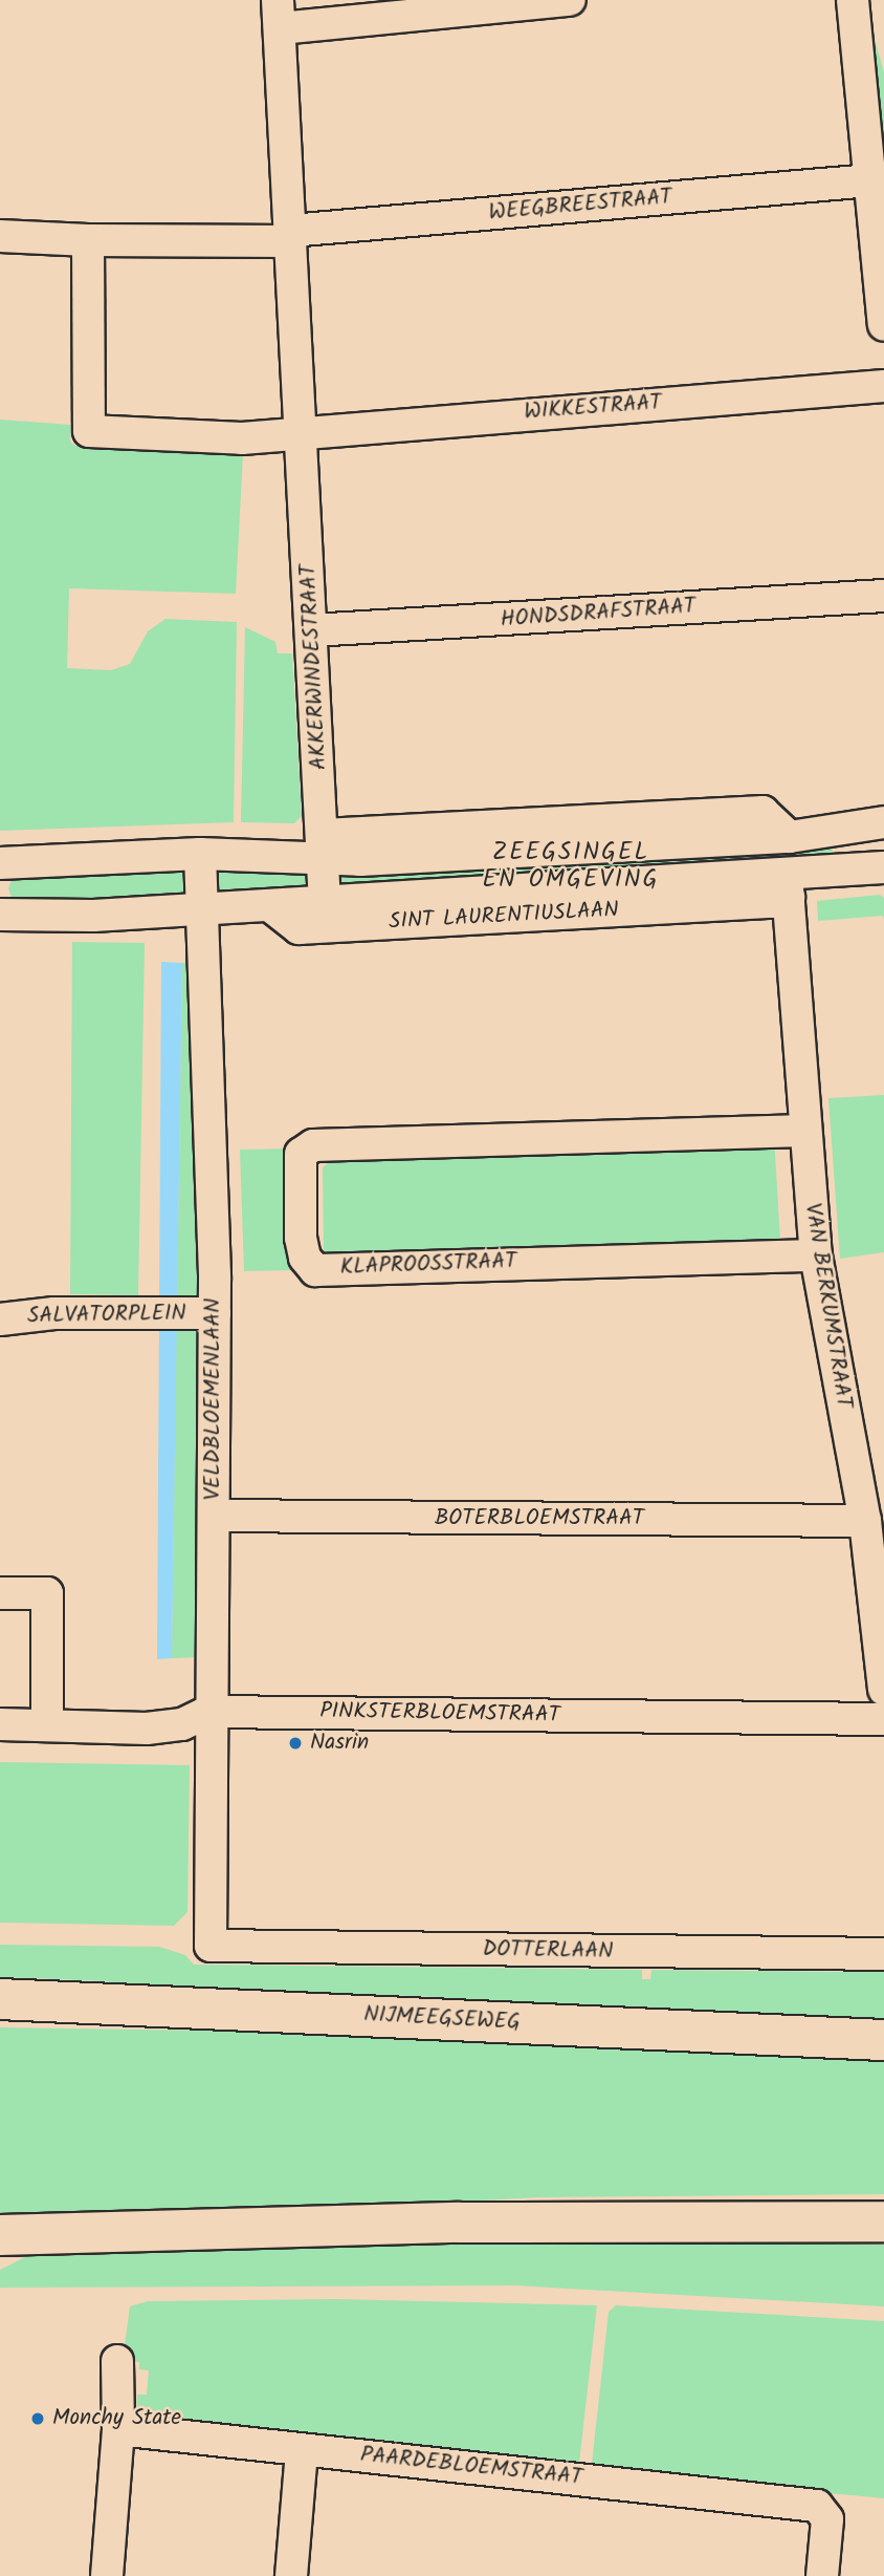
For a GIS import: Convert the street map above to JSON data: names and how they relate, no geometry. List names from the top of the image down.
{
  "streets": {
    "main road": ["NIJMEEGSEWEG"],
    "street": [
      "WEEGBREESTRAAT",
      "WIKKESTRAAT",
      "HONDSDRAFSTRAAT",
      "AKKERWINDESTRAAT",
      "SINT LAURENTIUSLAAN",
      "KLAPROOSSTRAAT",
      "VAN BERKUMSTRAAT",
      "SALVATORPLEIN",
      "VELDBLOEMENLAAN",
      "BOTERBLOEMSTRAAT",
      "PINKSTERBLOEMSTRAAT",
      "DOTTERLAAN",
      "PAARDEBLOEMSTRAAT"
    ]
  },
  "crossings": [
    ["WEEGBREESTRAAT", "AKKERWINDESTRAAT"],
    ["WIKKESTRAAT", "AKKERWINDESTRAAT"],
    ["HONDSDRAFSTRAAT", "AKKERWINDESTRAAT"],
    ["AKKERWINDESTRAAT", "SINT LAURENTIUSLAAN"],
    ["SINT LAURENTIUSLAAN", "VAN BERKUMSTRAAT"],
    ["SINT LAURENTIUSLAAN", "VELDBLOEMENLAAN"],
    ["KLAPROOSSTRAAT", "VAN BERKUMSTRAAT"],
    ["VAN BERKUMSTRAAT", "BOTERBLOEMSTRAAT"],
    ["SALVATORPLEIN", "VELDBLOEMENLAAN"],
    ["VELDBLOEMENLAAN", "BOTERBLOEMSTRAAT"],
    ["VELDBLOEMENLAAN", "PINKSTERBLOEMSTRAAT"],
    ["VELDBLOEMENLAAN", "DOTTERLAAN"]
  ],
  "districts": ["ZEEGSINGEL EN OMGEVING"],
  "places": ["Nasrin", "Monchy State"]
}
